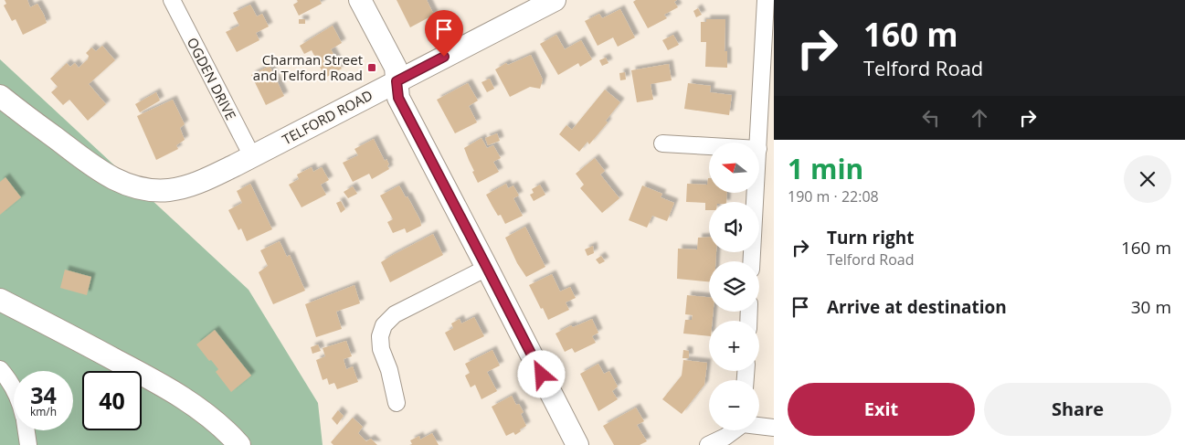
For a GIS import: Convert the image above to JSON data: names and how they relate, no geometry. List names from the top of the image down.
{
  "streets": {
    "street": ["OGDEN DRIVE", "TELFORD ROAD"]
  },
  "crossings": [
    ["OGDEN DRIVE", "TELFORD ROAD"]
  ],
  "places": {
    "transit": ["Charman Street and Telford Road"]
  },
  "north": "left",
  "page": {
    "turn": ["160 m", "Telford Road"],
    "heading": ["1 min", "190 m · 22:08"],
    "map_buttons": ["+", "−"],
    "list": [
      {
        "name": "Turn right",
        "note": "Telford Road",
        "value": "160 m"
      },
      {
        "name": "Arrive at destination",
        "value": "30 m"
      }
    ],
    "speed": "34 km/h",
    "limit": "40",
    "buttons": ["Exit", "Share"]
  }
}
